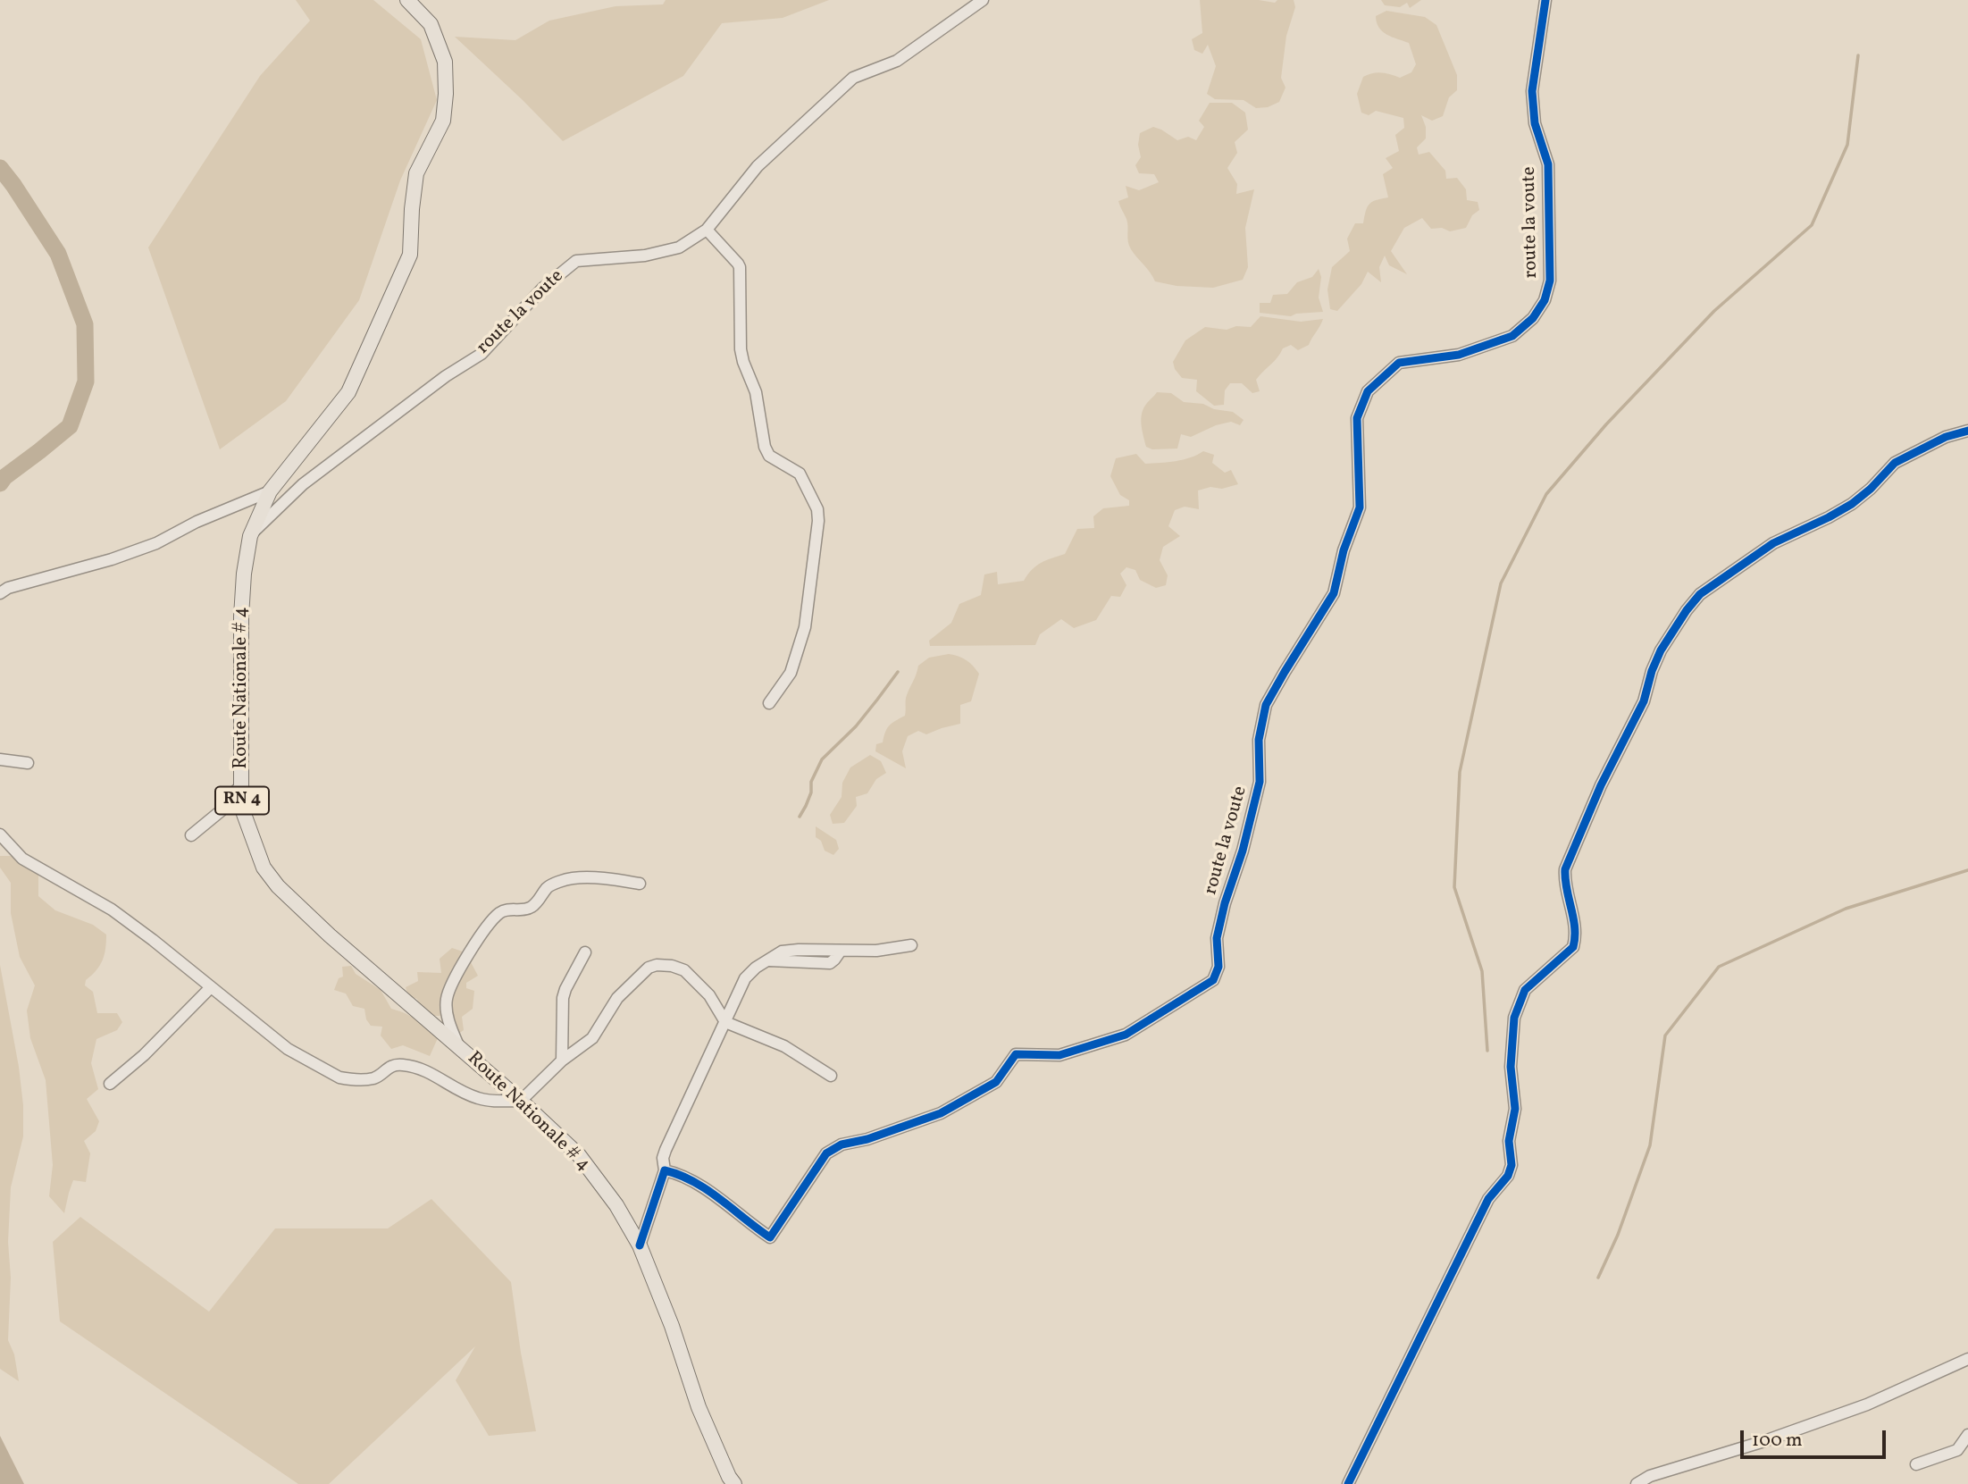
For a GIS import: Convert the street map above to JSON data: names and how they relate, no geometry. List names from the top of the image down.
{
  "streets": {
    "main road": ["Route Nationale # 4", "RN 4"],
    "street": ["route la voute"]
  },
  "crossings": [
    ["route la voute", "Route Nationale # 4"]
  ],
  "scale_bar": "100 m"
}
